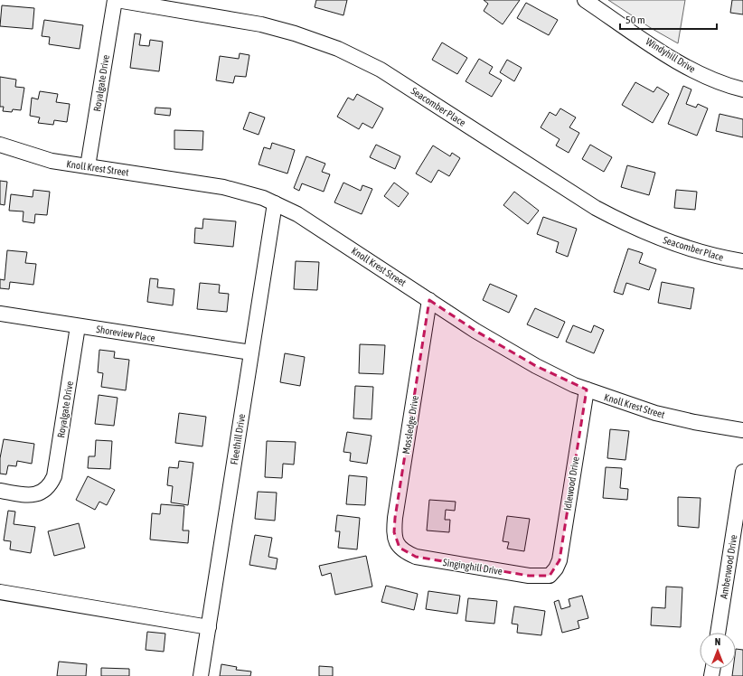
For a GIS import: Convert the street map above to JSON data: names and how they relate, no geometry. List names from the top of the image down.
{
  "streets": {
    "street": [
      "Windyhill Drive",
      "Royalgate Drive",
      "Seacomber Place",
      "Knoll Krest Street",
      "Shoreview Place",
      "Mossledge Drive",
      "Fleethill Drive",
      "Idlewood Drive",
      "Singinghill Drive",
      "Amberwood Drive"
    ]
  },
  "crossings": [
    ["Royalgate Drive", "Seacomber Place"],
    ["Royalgate Drive", "Knoll Krest Street"],
    ["Royalgate Drive", "Shoreview Place"],
    ["Knoll Krest Street", "Mossledge Drive"],
    ["Knoll Krest Street", "Fleethill Drive"],
    ["Knoll Krest Street", "Idlewood Drive"],
    ["Shoreview Place", "Fleethill Drive"],
    ["Mossledge Drive", "Singinghill Drive"],
    ["Idlewood Drive", "Singinghill Drive"]
  ],
  "scale_bar": "50 m",
  "north": "top"
}
